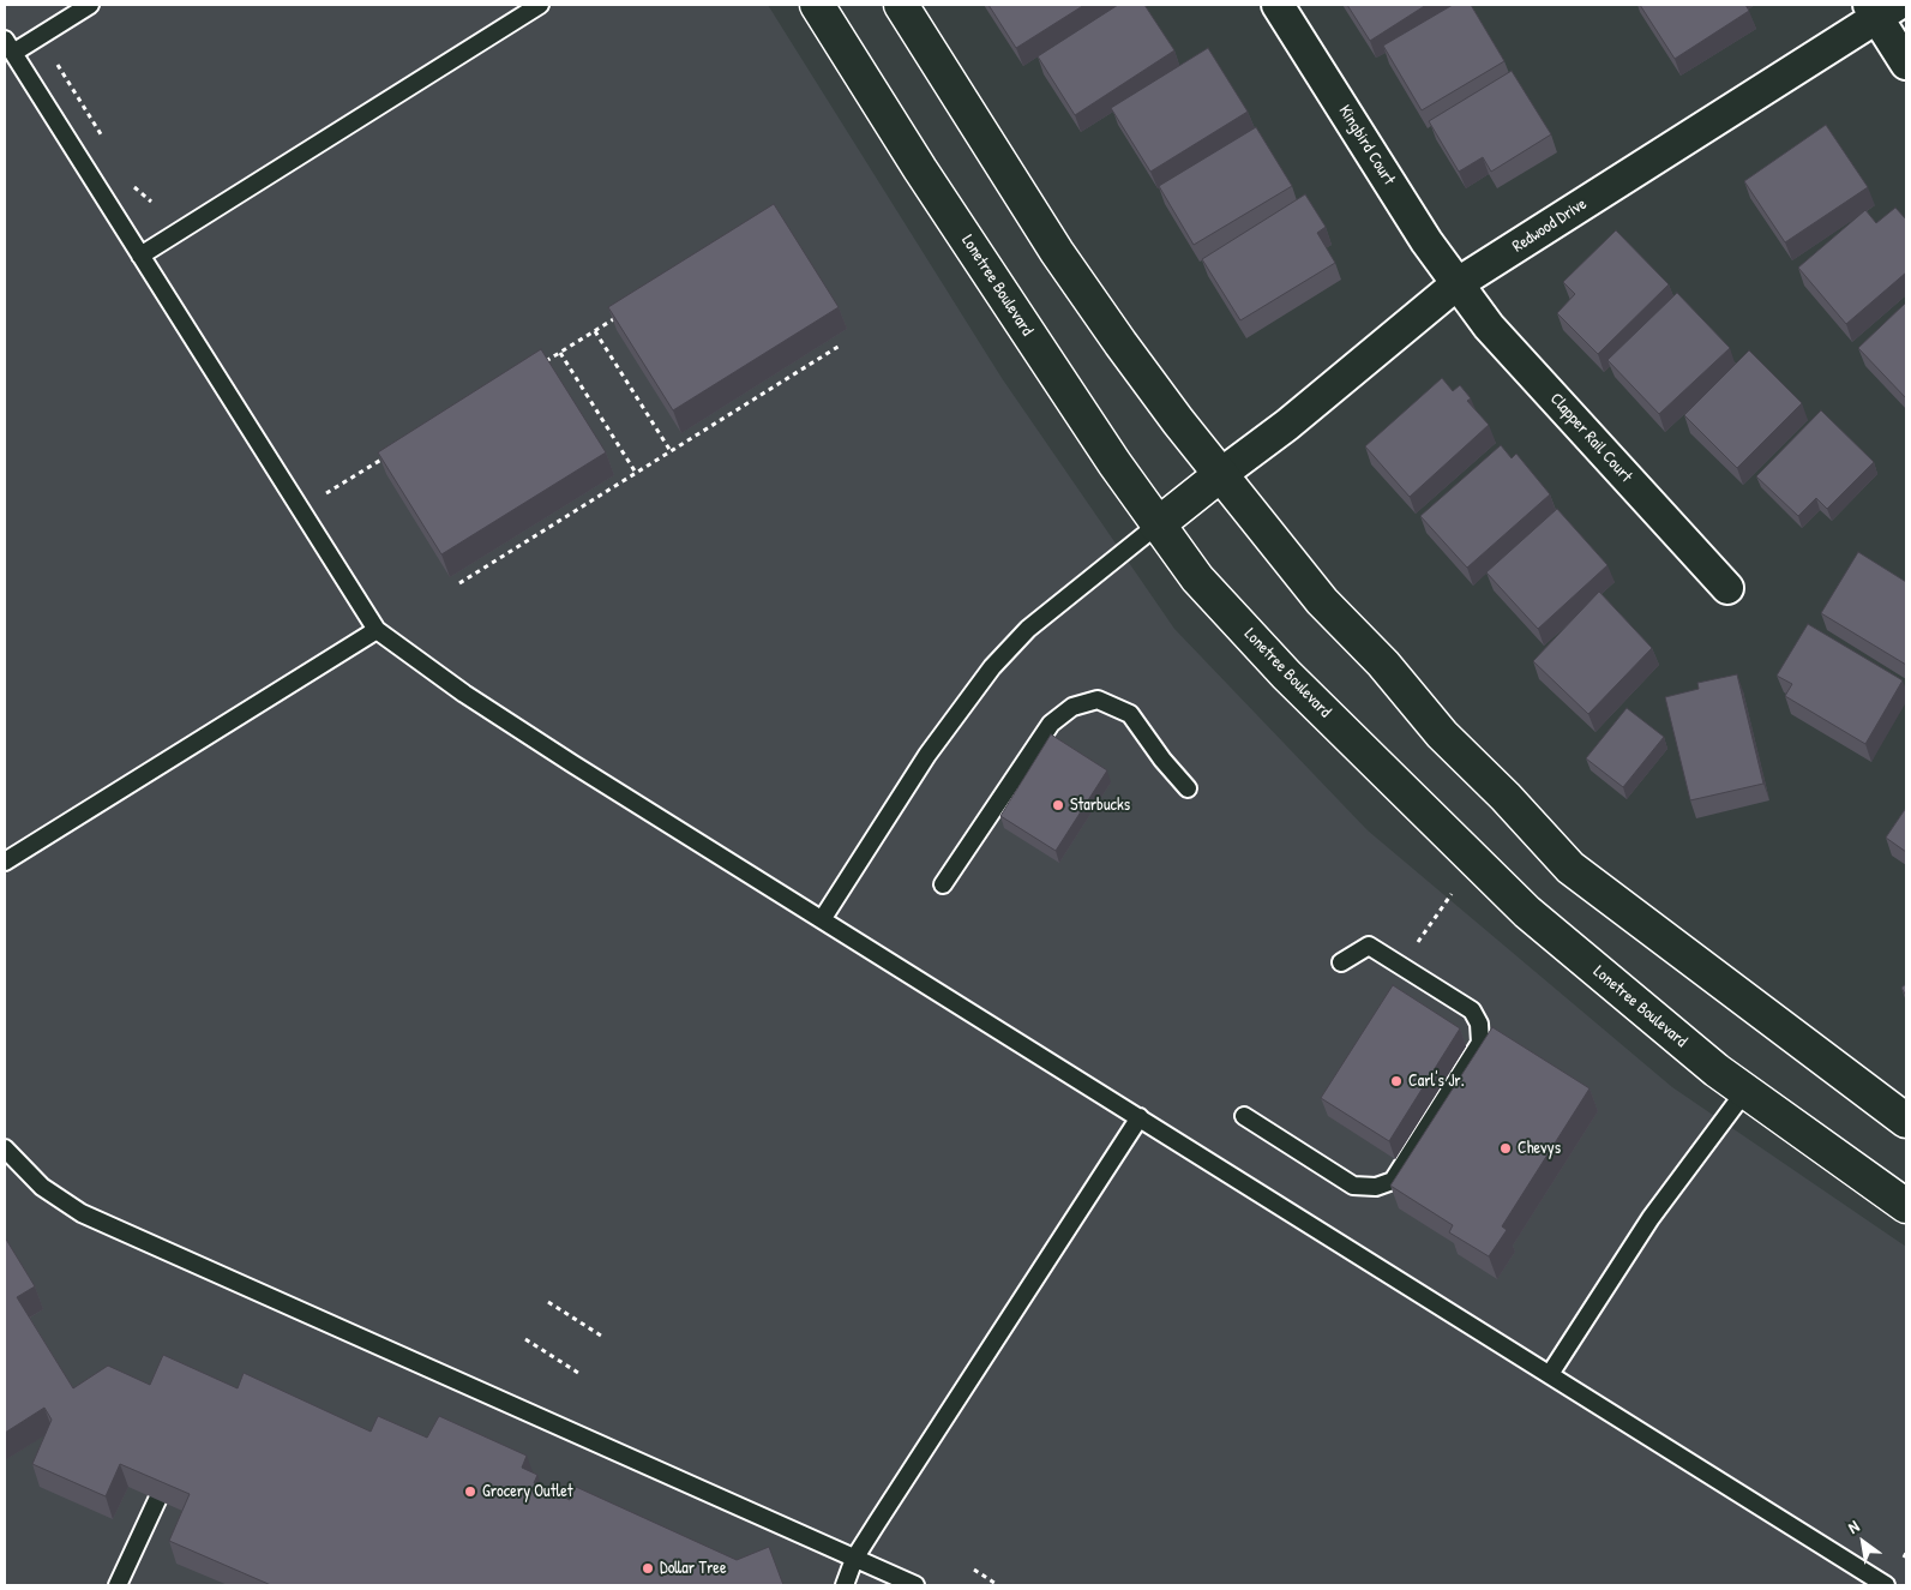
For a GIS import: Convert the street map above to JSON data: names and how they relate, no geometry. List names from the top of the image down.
{
  "streets": {
    "main road": ["Lonetree Boulevard"],
    "street": ["Kingbird Court", "Redwood Drive", "Clapper Rail Court"]
  },
  "crossings": [
    ["Kingbird Court", "Redwood Drive"],
    ["Kingbird Court", "Clapper Rail Court"],
    ["Redwood Drive", "Clapper Rail Court"]
  ],
  "places": [
    "Starbucks",
    "Carl's Jr.",
    "Chevys",
    "Grocery Outlet",
    "Dollar Tree"
  ],
  "north": "top left"
}
